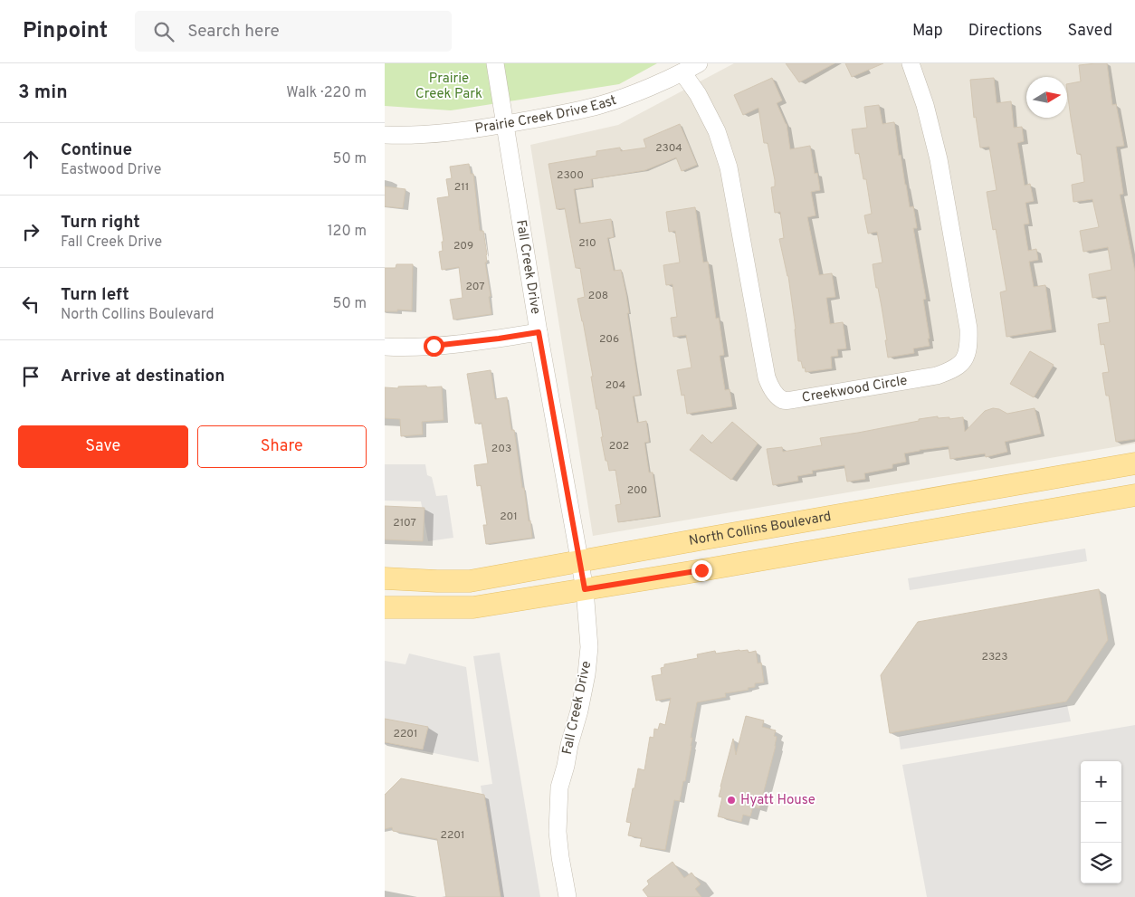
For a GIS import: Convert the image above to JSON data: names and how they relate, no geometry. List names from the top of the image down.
{
  "streets": {
    "main road": ["North Collins Boulevard"],
    "street": ["Prairie Creek Drive East", "Fall Creek Drive", "Creekwood Circle"]
  },
  "crossings": [
    ["Prairie Creek Drive East", "Fall Creek Drive"],
    ["Prairie Creek Drive East", "Creekwood Circle"],
    ["Fall Creek Drive", "North Collins Boulevard"]
  ],
  "parks": ["Prairie Creek Park"],
  "places": ["Hyatt House"],
  "house_numbers": [
    "2304",
    "2300",
    "211",
    "210",
    "209",
    "207",
    "208",
    "206",
    "204",
    "202",
    "203",
    "200",
    "201",
    "2107",
    "2323",
    "2201",
    "2201"
  ],
  "north": "right",
  "page": {
    "header": "Pinpoint",
    "search": "Search here",
    "nav": ["Map", "Directions", "Saved"],
    "heading": ["3 min", "Walk · 220 m"],
    "list": [
      ["Continue", "Eastwood Drive", "50 m"],
      ["Turn right", "Fall Creek Drive", "120 m"],
      ["Turn left", "North Collins Boulevard", "50 m"],
      "Arrive at destination"
    ],
    "buttons": ["Save", "Share"],
    "map_buttons": ["+", "−"]
  }
}
